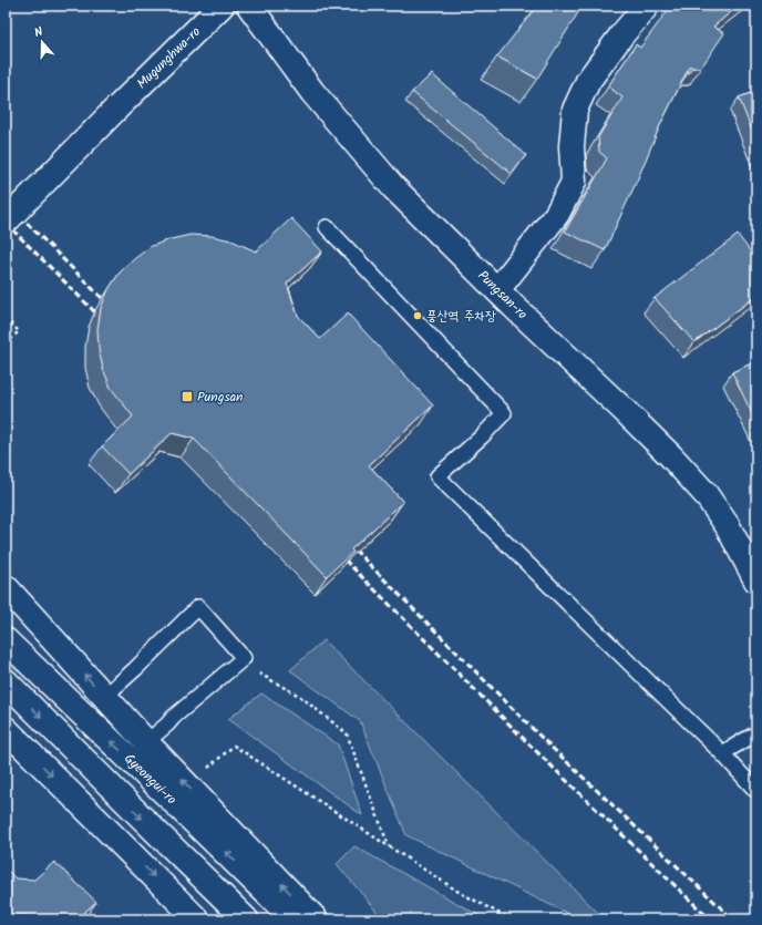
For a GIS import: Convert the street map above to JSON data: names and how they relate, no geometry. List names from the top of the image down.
{
  "streets": {
    "main road": ["Mugunghwa-ro", "Pungsan-ro", "Gyeongui-ro"]
  },
  "places": {
    "other": ["풍산역 주차장"],
    "transit": ["Pungsan"]
  },
  "north": "top"
}
